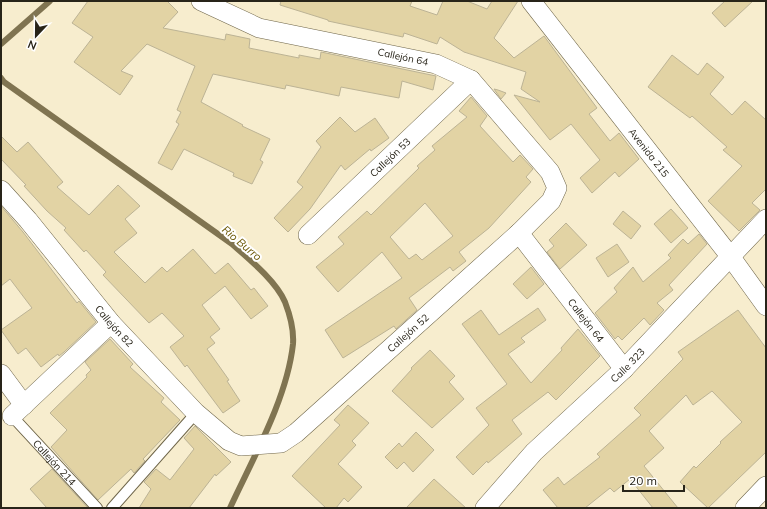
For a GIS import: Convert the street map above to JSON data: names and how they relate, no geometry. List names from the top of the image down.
{
  "streets": {
    "street": [
      "Callejón 64",
      "Avenida 215",
      "Callejón 53",
      "Callejón 82",
      "Callejón 52",
      "Calle 323",
      "Callejón 214"
    ]
  },
  "crossings": [
    ["Callejón 64", "Callejón 53"],
    ["Callejón 64", "Callejón 52"],
    ["Callejón 64", "Calle 323"],
    ["Avenida 215", "Calle 323"],
    ["Callejón 82", "Callejón 52"]
  ],
  "water": ["Rio Burro"],
  "scale_bar": "20 m",
  "north": "bottom"
}
